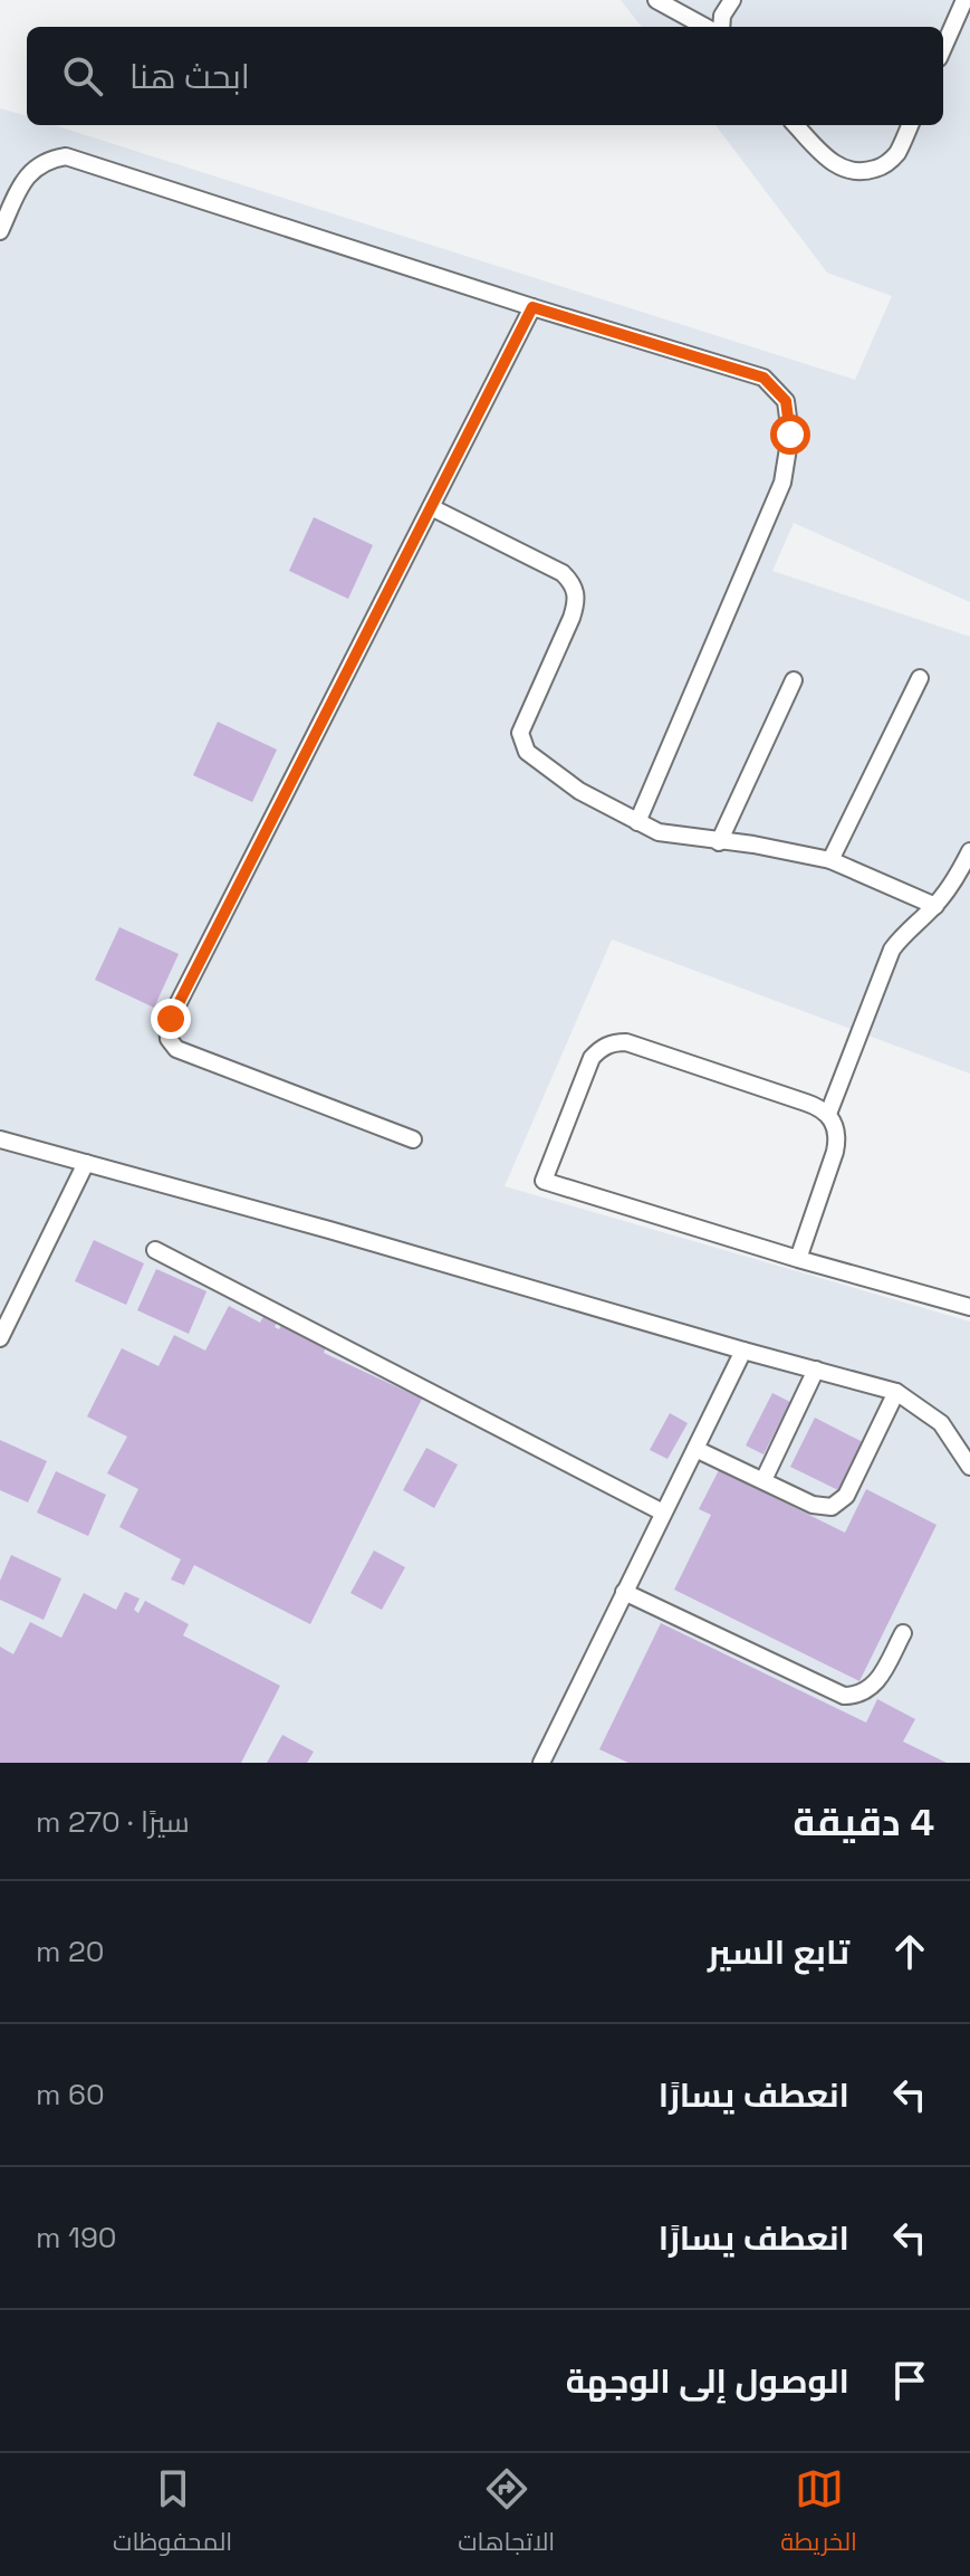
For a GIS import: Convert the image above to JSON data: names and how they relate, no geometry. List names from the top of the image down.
{
  "page": {
    "search": "ابحث هنا",
    "heading": ["4 دقيقة", "سيرًا · 270 m"],
    "list": [
      ["تابع السير", "20 m"],
      ["انعطف يسارًا", "60 m"],
      ["انعطف يسارًا", "190 m"],
      "الوصول إلى الوجهة"
    ],
    "nav": ["الخريطة", "الاتجاهات", "المحفوظات"]
  }
}
